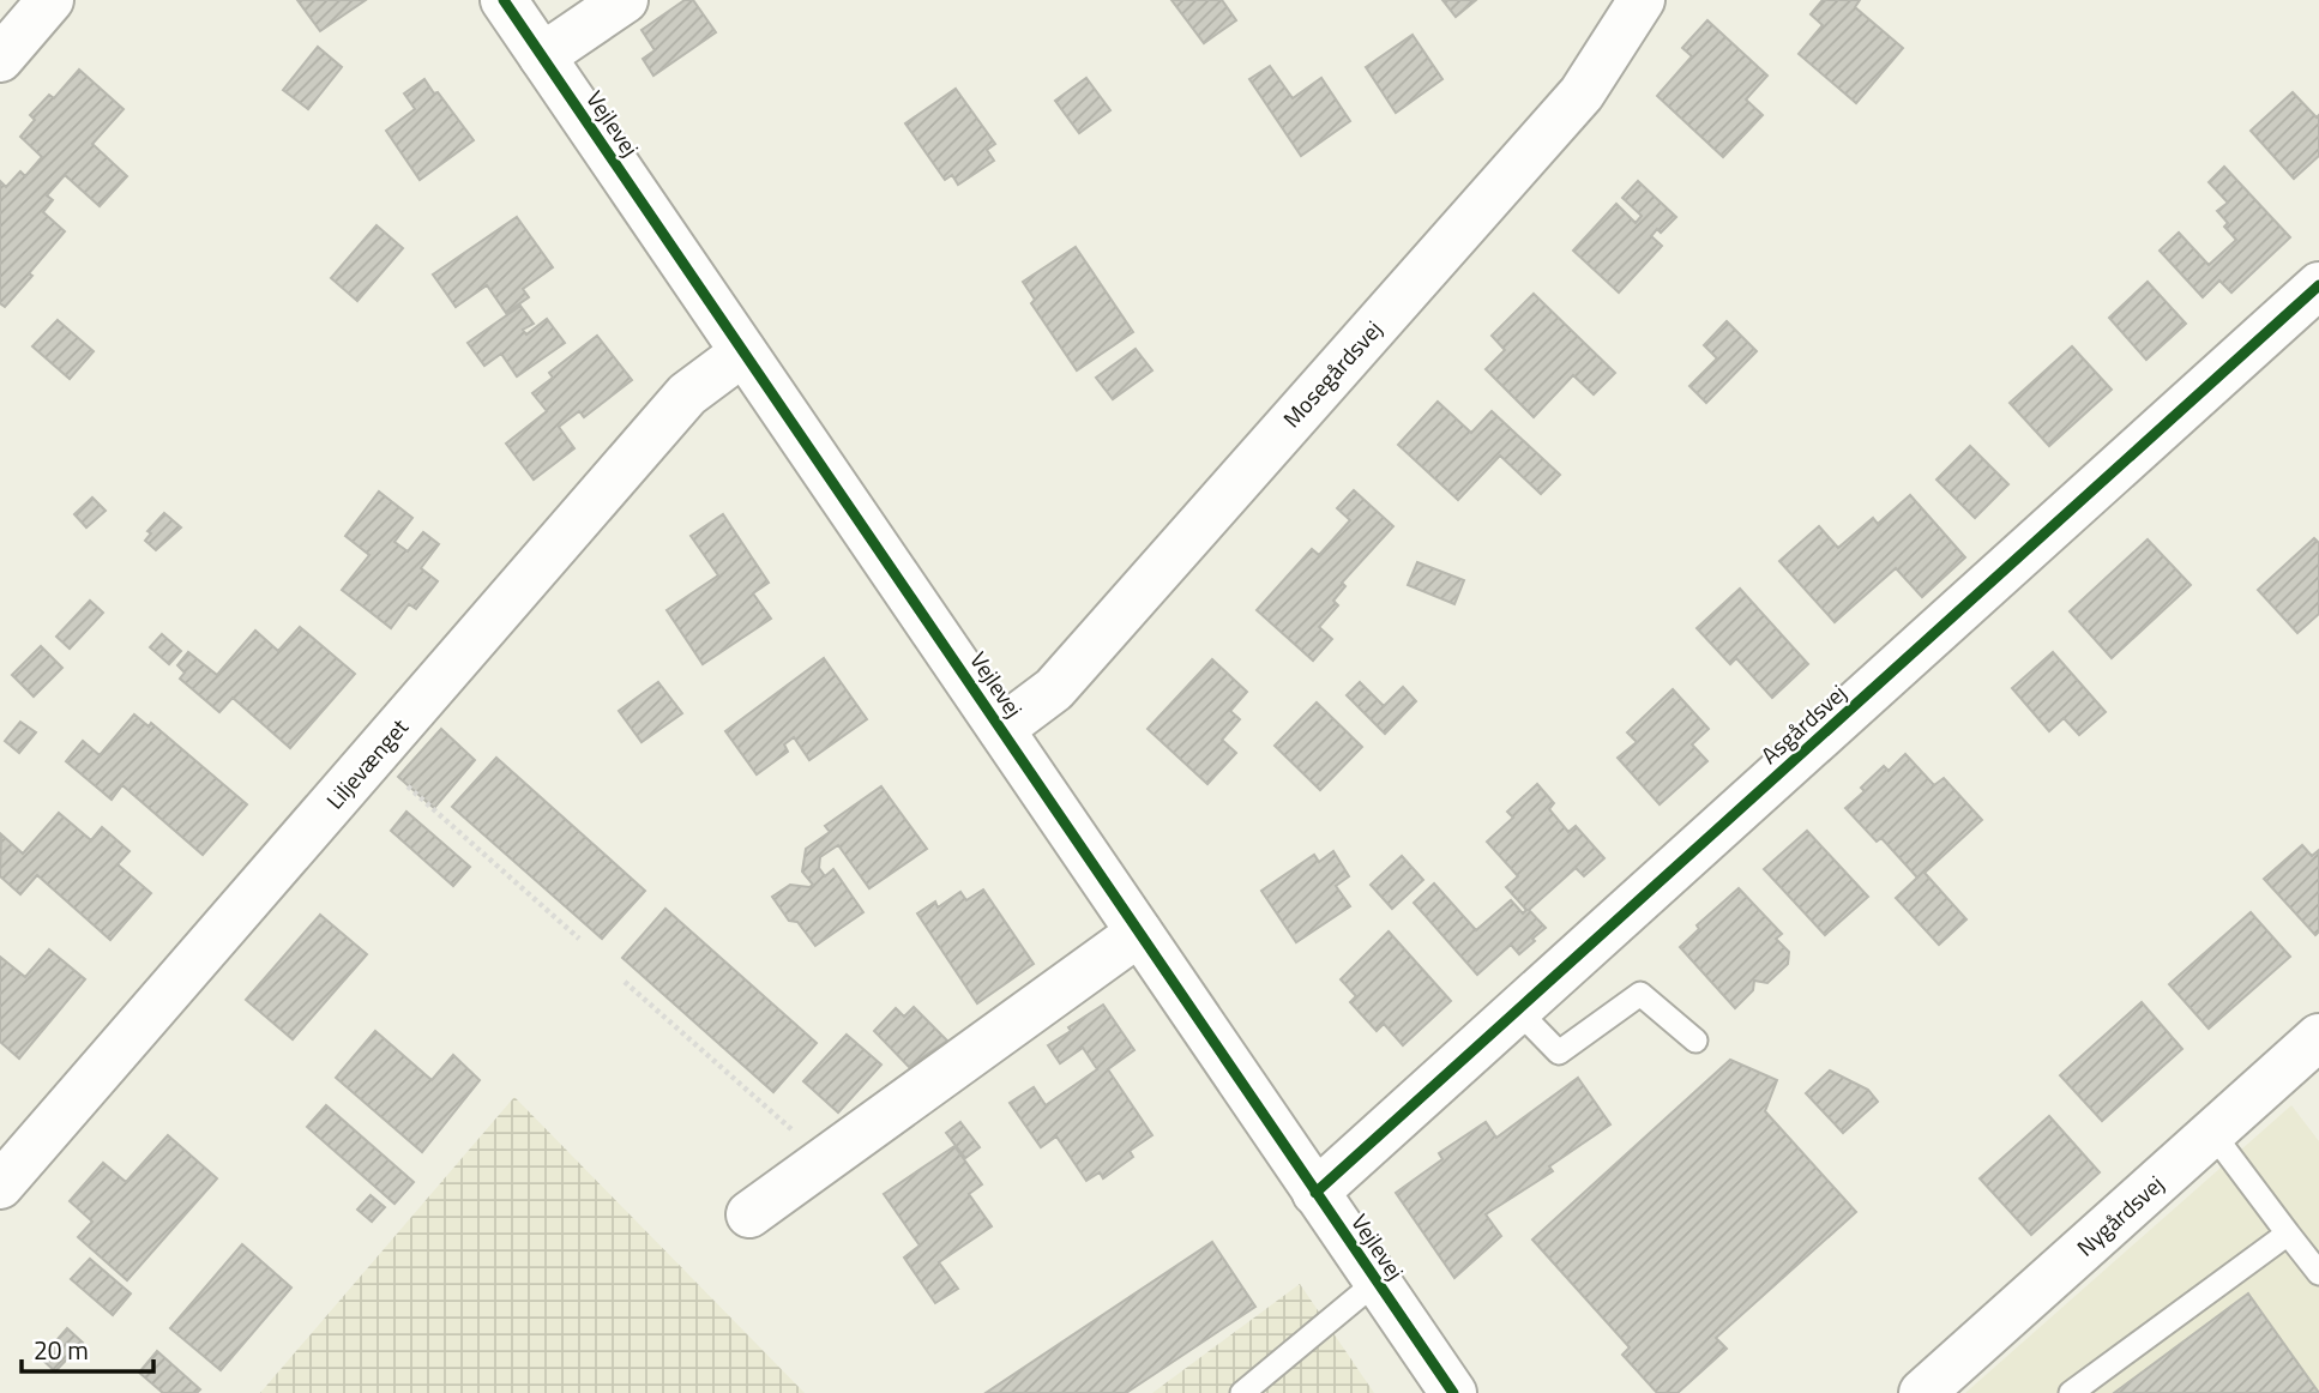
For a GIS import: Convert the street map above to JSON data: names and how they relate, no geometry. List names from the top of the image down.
{
  "streets": {
    "street": [
      "Vejlevej",
      "Mosegårdsvej",
      "Asgårdsvej",
      "Liljevænget",
      "Nygårdsvej"
    ]
  },
  "crossings": [
    ["Vejlevej", "Mosegårdsvej"],
    ["Vejlevej", "Asgårdsvej"],
    ["Vejlevej", "Liljevænget"]
  ],
  "scale_bar": "20 m"
}
